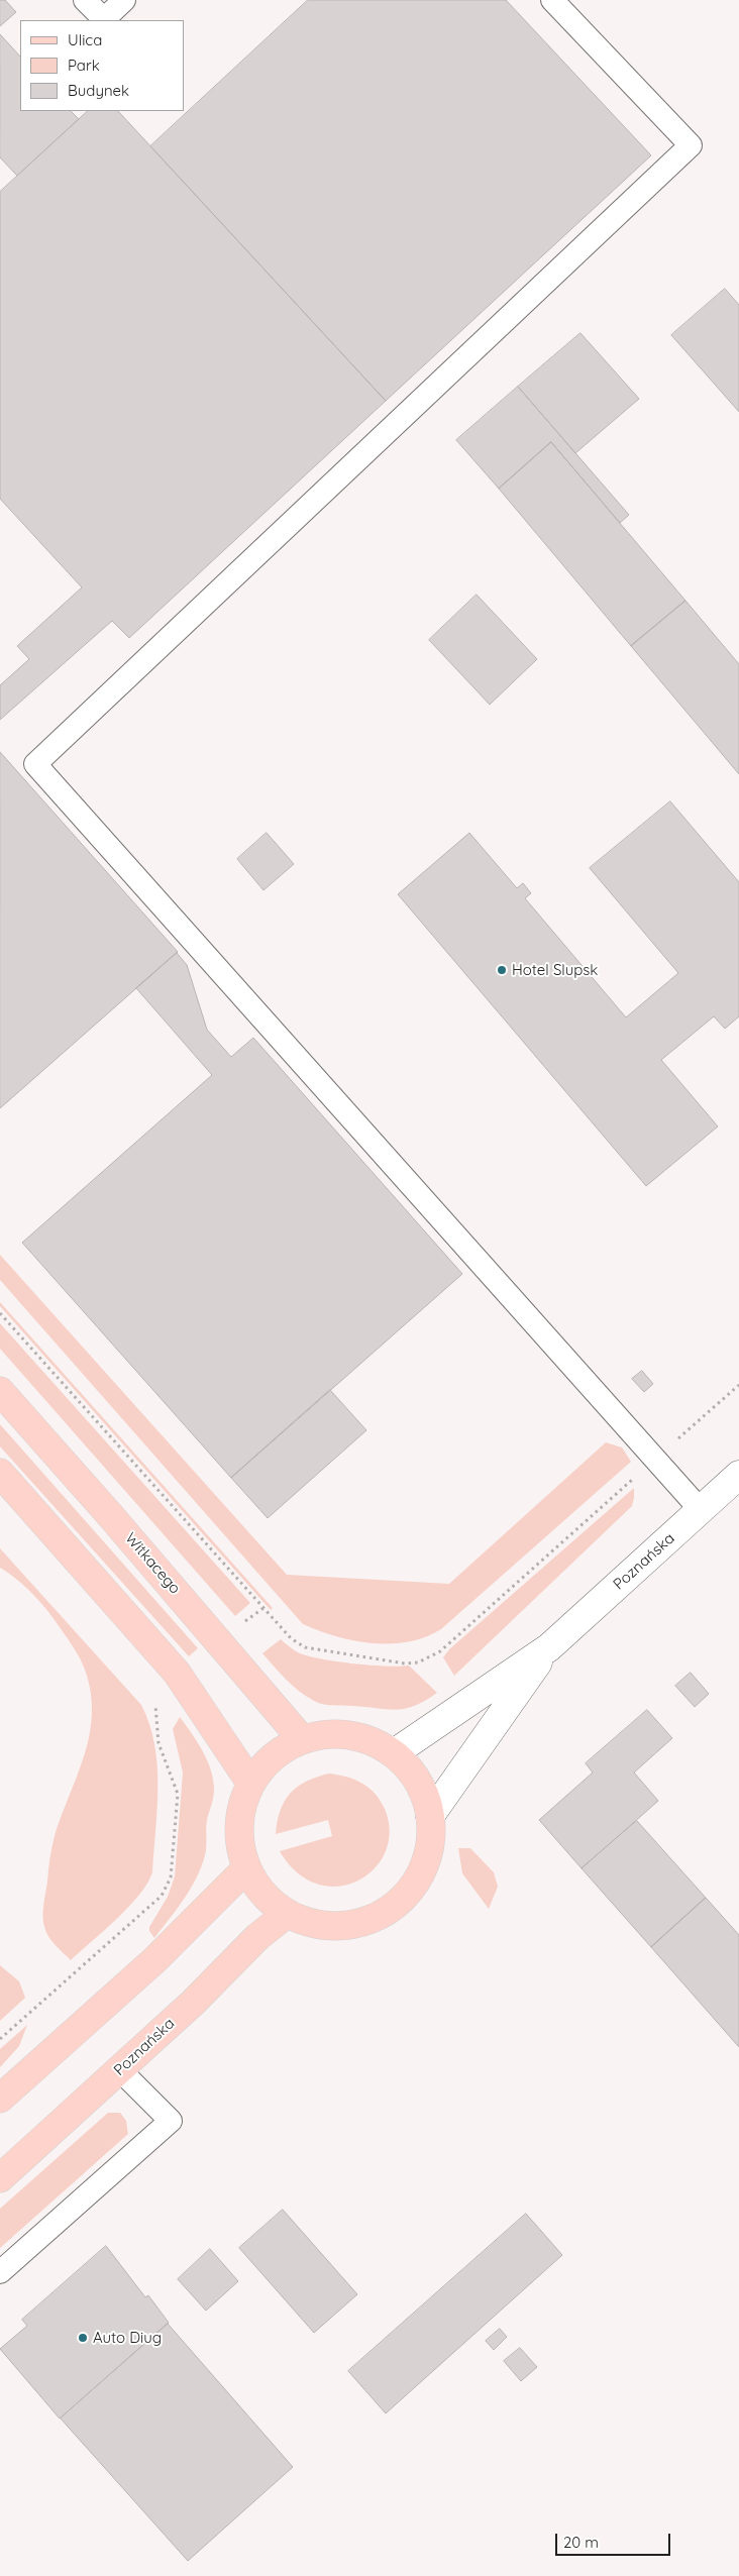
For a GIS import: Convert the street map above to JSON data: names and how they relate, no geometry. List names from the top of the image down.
{
  "streets": {
    "main road": ["Poznańska", "Witkacego"]
  },
  "places": ["Hotel Slupsk", "Auto Diug"],
  "legend": ["Ulica", "Park", "Budynek"],
  "scale_bar": "20 m"
}
